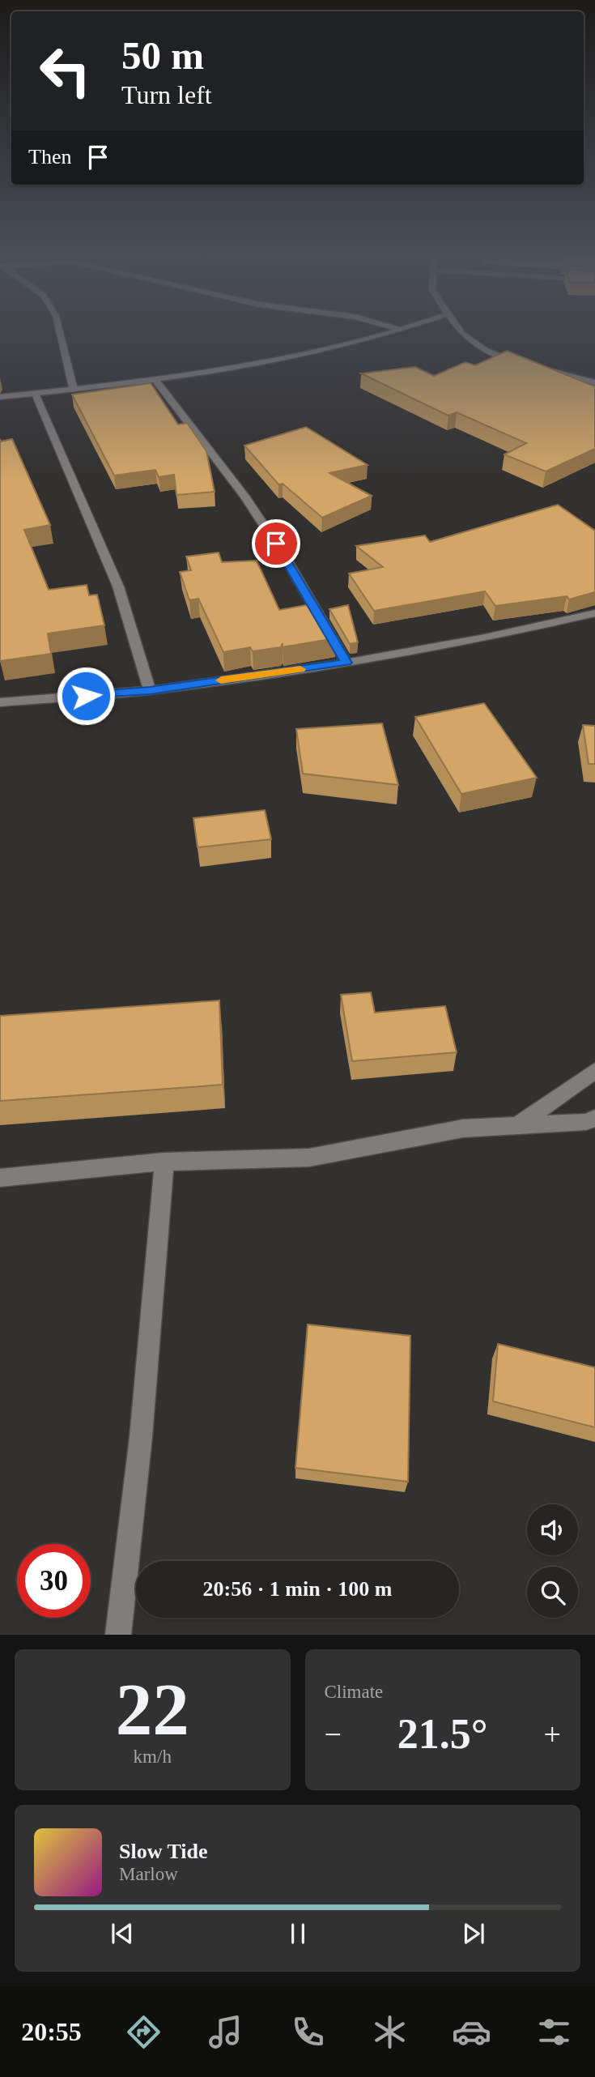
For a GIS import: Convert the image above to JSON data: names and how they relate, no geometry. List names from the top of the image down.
{
  "page": {
    "turn": ["50 m", "Turn left"],
    "then": "Then",
    "limit": "30",
    "trip": "20:56 · 1 min · 100 m",
    "tile": [
      ["22", "km/h"],
      "Climate"
    ],
    "heat": ["−", "21.5°", "+"],
    "song": ["Slow Tide", "Marlow"],
    "tabs": "20:55"
  }
}
